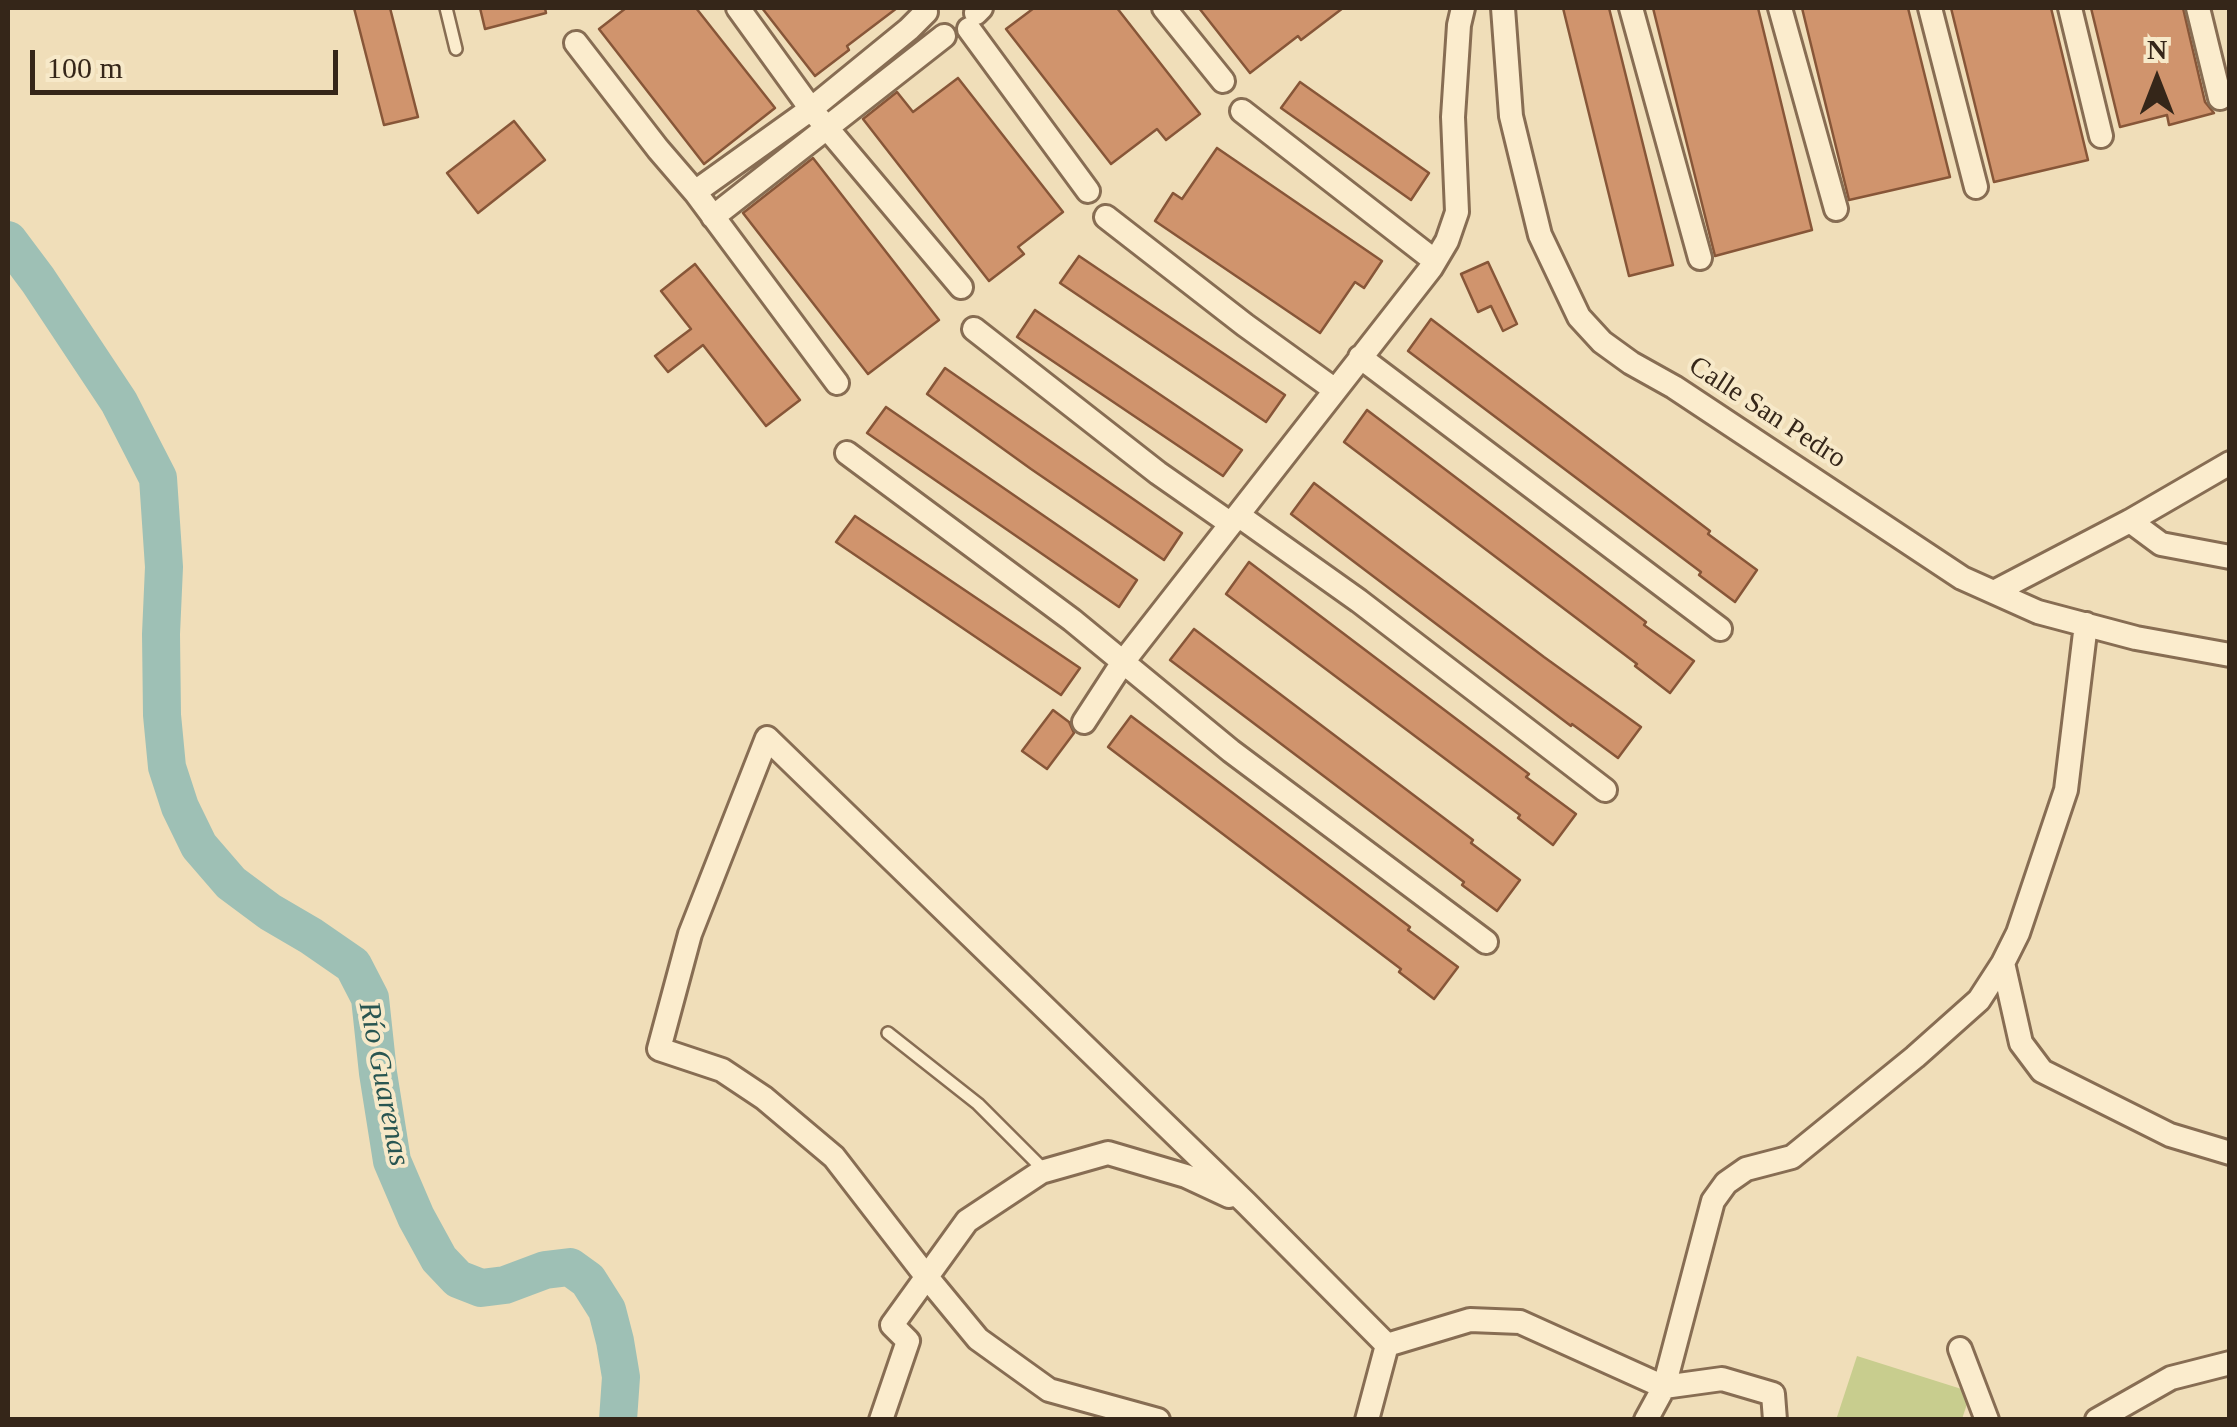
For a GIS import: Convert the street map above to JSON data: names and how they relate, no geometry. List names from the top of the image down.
{
  "streets": {
    "street": ["Calle San Pedro"]
  },
  "water": ["Río Guarenas"],
  "scale_bar": "100 m",
  "north": "top"
}
